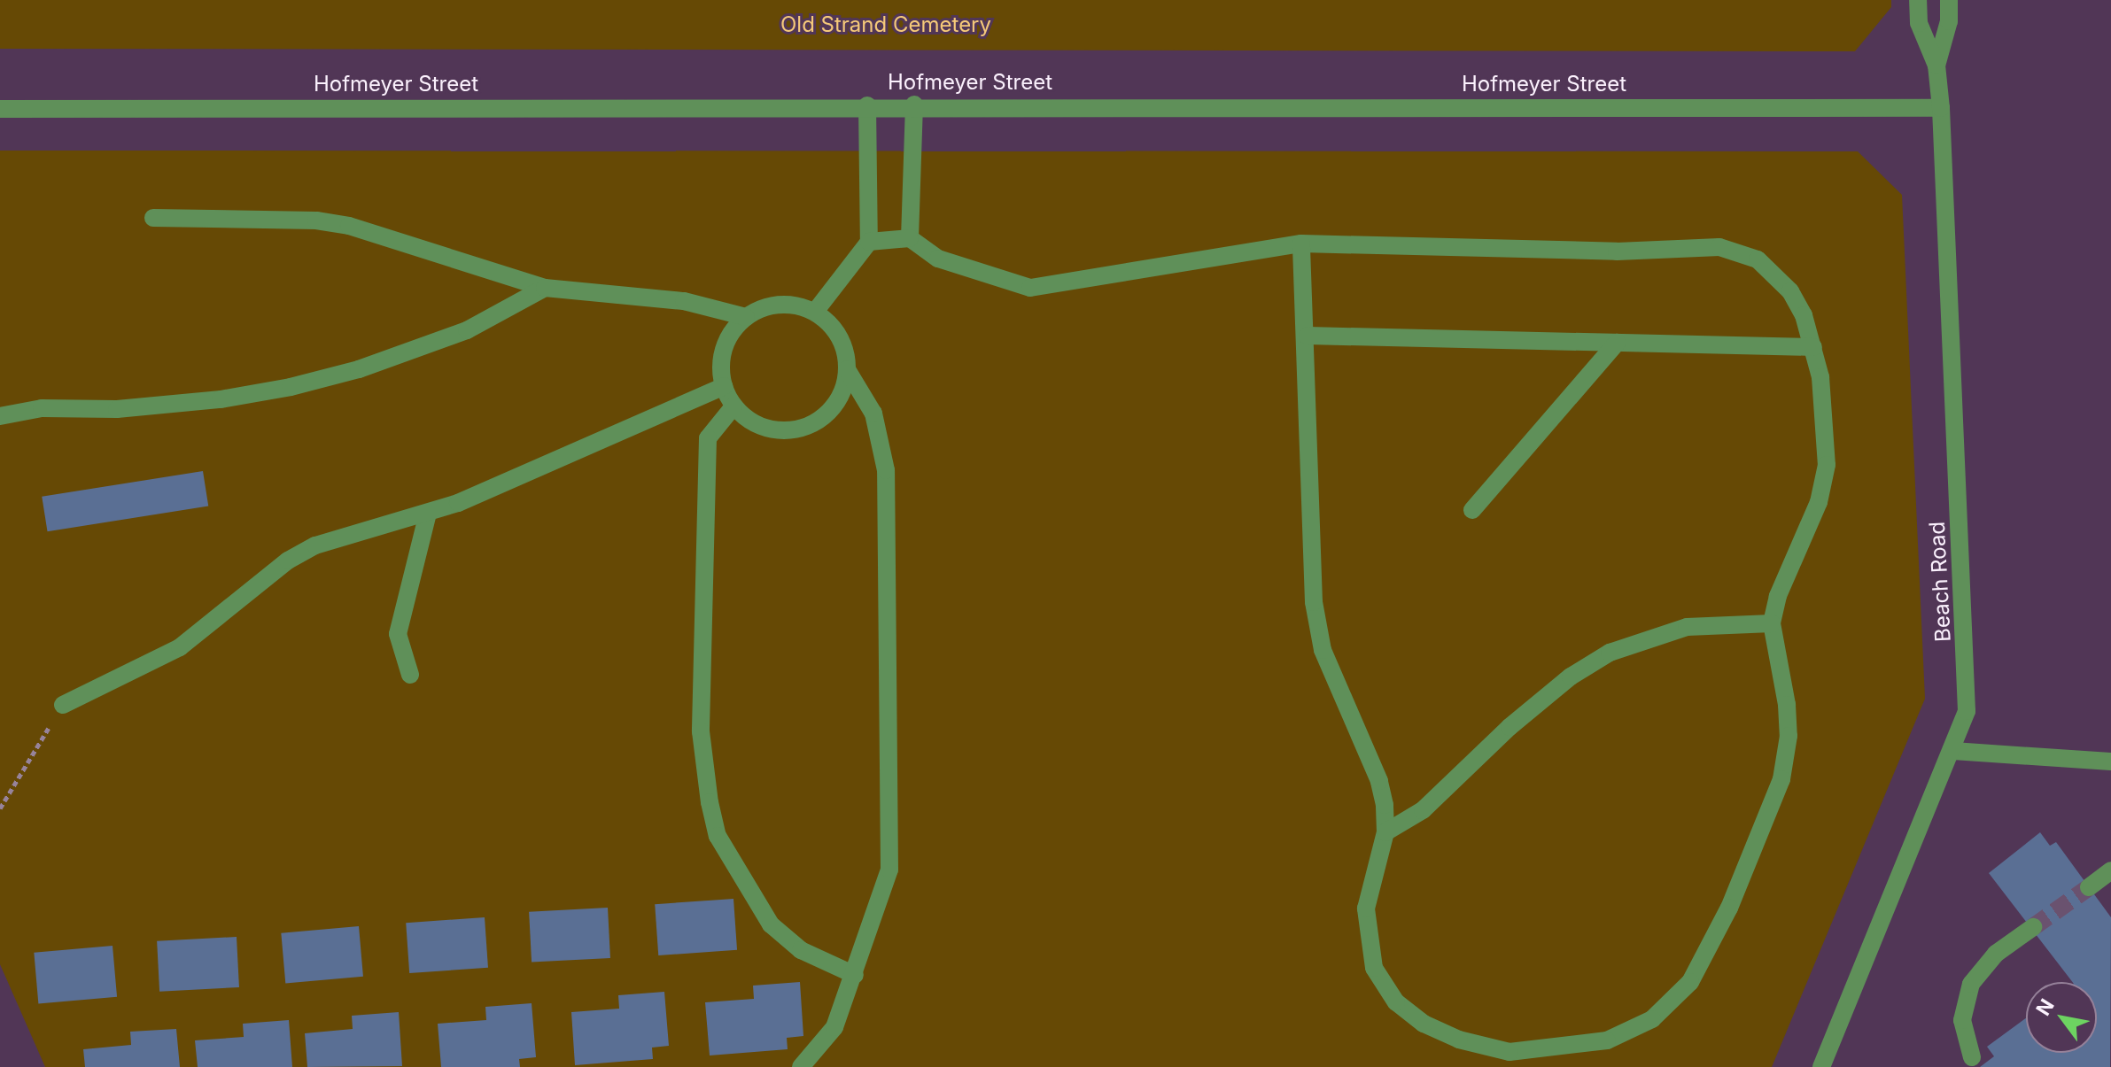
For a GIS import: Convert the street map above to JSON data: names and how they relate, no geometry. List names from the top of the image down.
{
  "streets": {
    "street": ["Hofmeyer Street", "Beach Road"]
  },
  "crossings": [
    ["Hofmeyer Street", "Beach Road"]
  ],
  "parks": ["Old Strand Cemetery"],
  "north": "top left"
}
